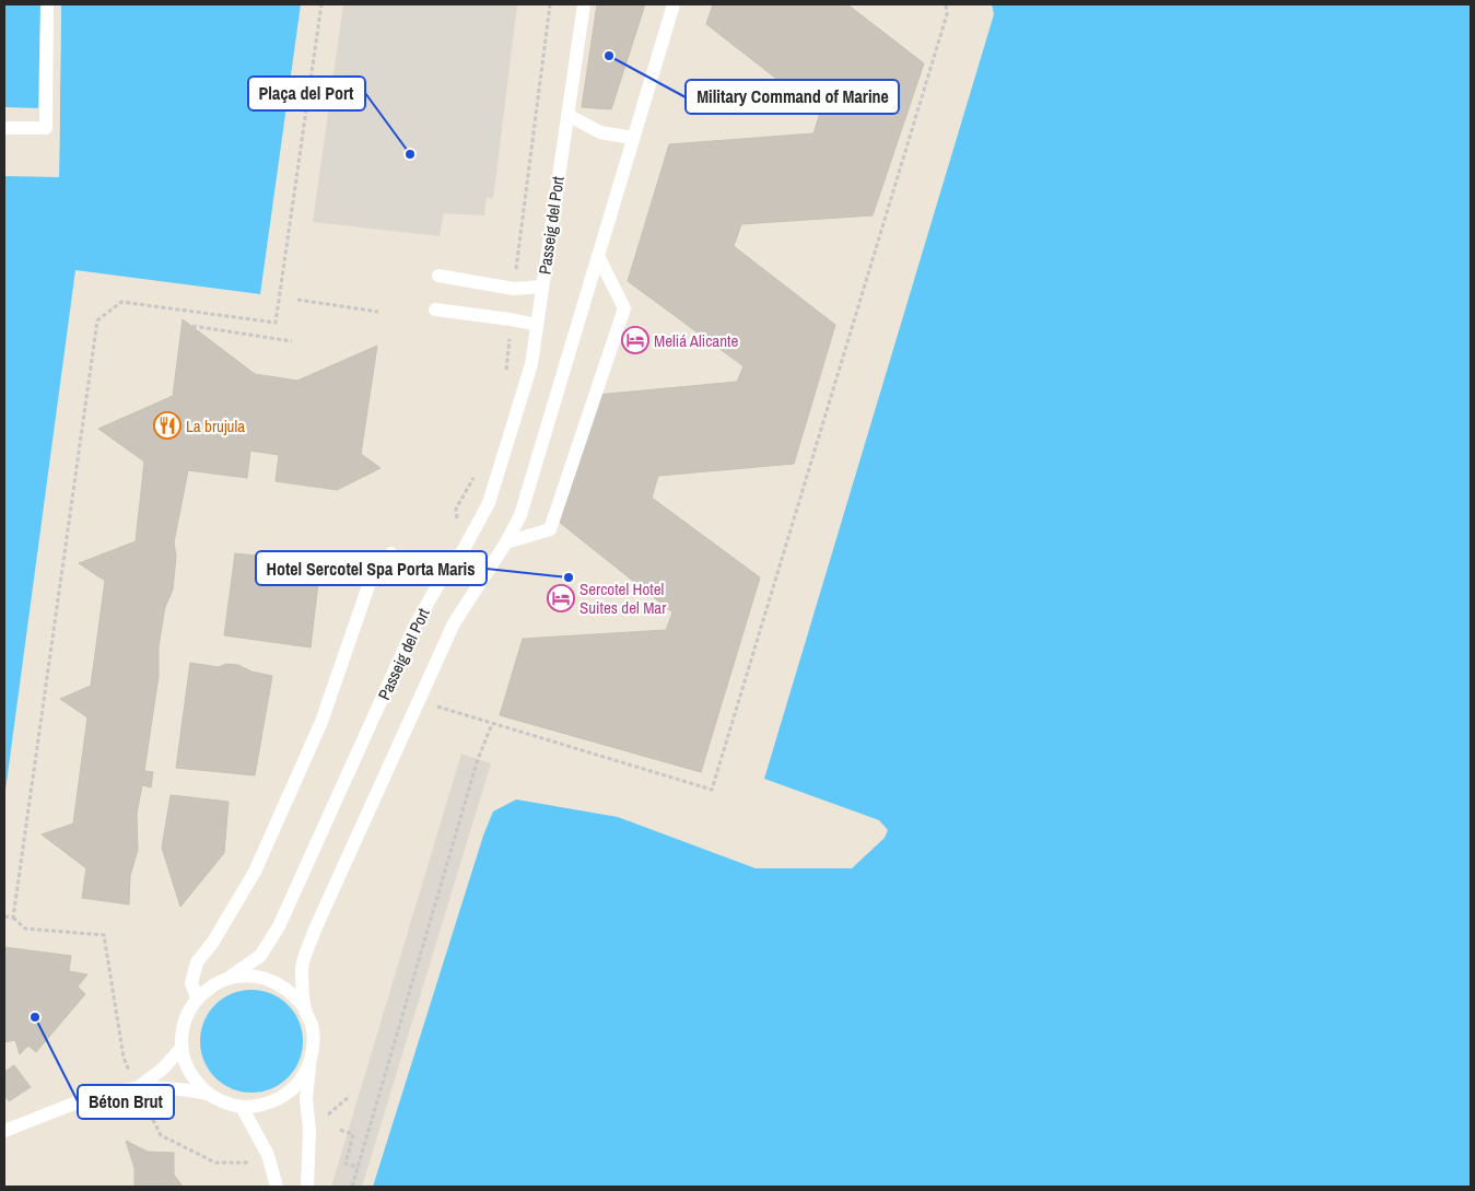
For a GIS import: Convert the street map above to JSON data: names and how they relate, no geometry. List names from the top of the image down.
{
  "streets": {
    "lane": ["Passeig del Port"]
  },
  "places": {
    "other": [
      "Military Command of Marine",
      "Plaça del Port",
      "Hotel Sercotel Spa Porta Maris",
      "Béton Brut"
    ],
    "hotel": ["Meliá Alicante", "Sercotel Hotel Suites del Mar"],
    "restaurant": ["La brujula"]
  }
}
